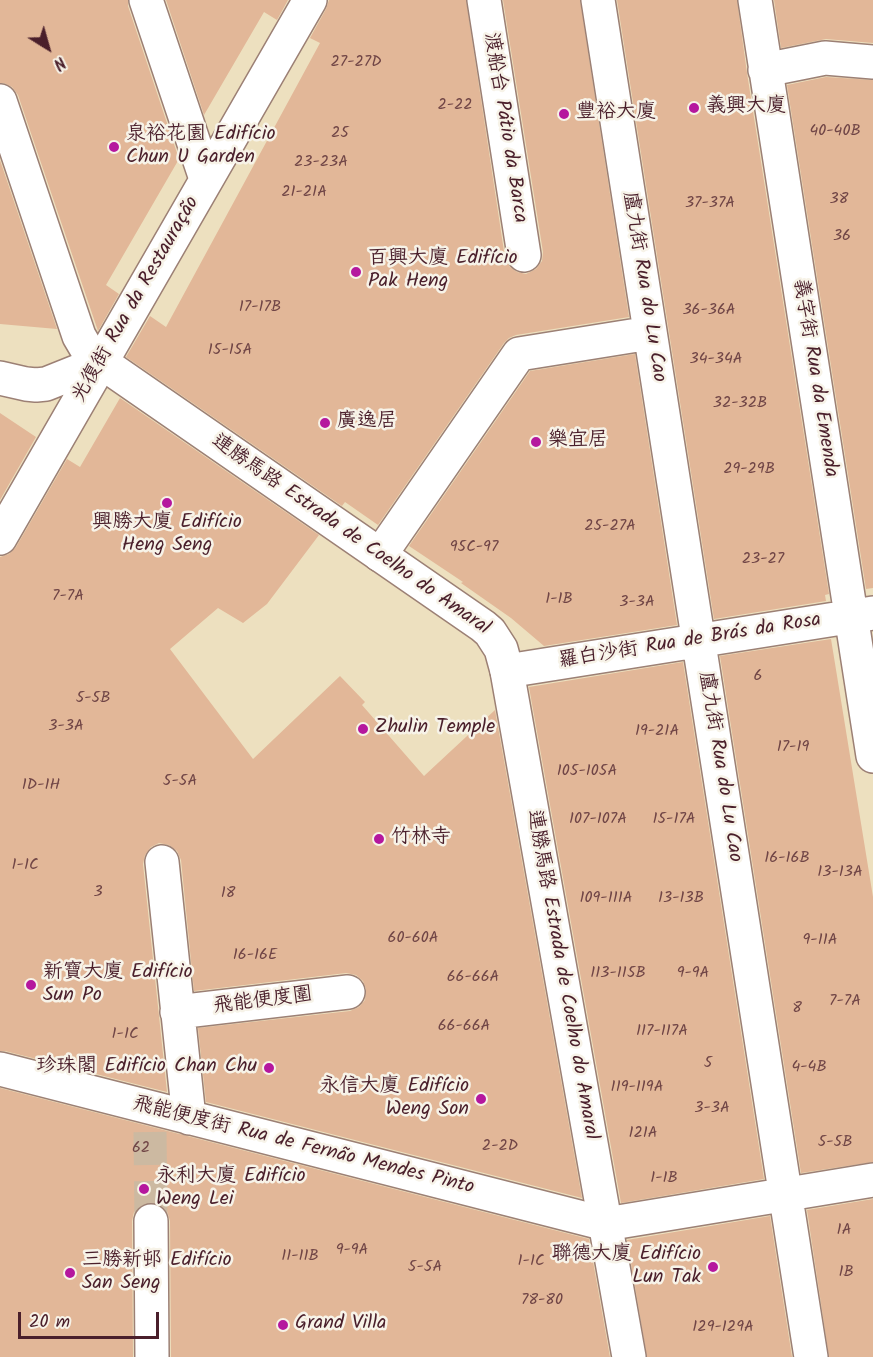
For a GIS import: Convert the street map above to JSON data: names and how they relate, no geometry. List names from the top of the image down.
{
  "streets": {
    "street": [
      "渡船台 Pátio da Barca",
      "盧九街 Rua do Lu Cao",
      "光復街 Rua da Restauração",
      "義字街 Rua da Emenda",
      "連勝馬路 Estrada de Coelho do Amaral",
      "羅白沙街 Rua de Brás da Rosa",
      "飛能便度圍",
      "飛能便度街 Rua de Fernão Mendes Pinto"
    ]
  },
  "crossings": [
    ["盧九街 Rua do Lu Cao", "羅白沙街 Rua de Brás da Rosa"],
    ["光復街 Rua da Restauração", "連勝馬路 Estrada de Coelho do Amaral"],
    ["義字街 Rua da Emenda", "羅白沙街 Rua de Brás da Rosa"],
    ["連勝馬路 Estrada de Coelho do Amaral", "羅白沙街 Rua de Brás da Rosa"],
    ["連勝馬路 Estrada de Coelho do Amaral", "飛能便度街 Rua de Fernão Mendes Pinto"]
  ],
  "places": [
    "義興大廈",
    "豐裕大廈",
    "泉裕花園 Edifício Chun U Garden",
    "百興大廈 Edifício Pak Heng",
    "廣逸居",
    "樂宜居",
    "興勝大廈 Edifício Heng Seng",
    "Zhulin Temple",
    "竹林寺",
    "新寶大廈 Edifício Sun Po",
    "珍珠閣 Edifício Chan Chu",
    "永信大廈 Edifício Weng Son",
    "永利大廈 Edifício Weng Lei",
    "聯德大廈 Edifício Lun Tak",
    "三勝新邨 Edifício San Seng",
    "Grand Villa"
  ],
  "house_numbers": [
    "27-27D",
    "2-22",
    "40-40B",
    "25",
    "23-23A",
    "21-21A",
    "38",
    "37-37A",
    "36",
    "17-17B",
    "36-36A",
    "15-15A",
    "34-34A",
    "32-32B",
    "29-29B",
    "25-27A",
    "95C-97",
    "23-27",
    "7-7A",
    "1-1B",
    "3-3A",
    "6",
    "5-5B",
    "3-3A",
    "19-21A",
    "17-19",
    "105-105A",
    "5-5A",
    "1D-1H",
    "107-107A",
    "15-17A",
    "16-16B",
    "1-1C",
    "13-13A",
    "3",
    "18",
    "109-111A",
    "13-13B",
    "60-60A",
    "9-11A",
    "16-16E",
    "113-115B",
    "9-9A",
    "66-66A",
    "7-7A",
    "8",
    "66-66A",
    "117-117A",
    "1-1C",
    "5",
    "4-4B",
    "119-119A",
    "3-3A",
    "121A",
    "5-5B",
    "2-2D",
    "62",
    "1-1B",
    "1A",
    "9-9A",
    "11-11B",
    "1-1C",
    "5-5A",
    "1B",
    "78-80",
    "129-129A"
  ],
  "scale_bar": "20 m",
  "north": "bottom right"
}
